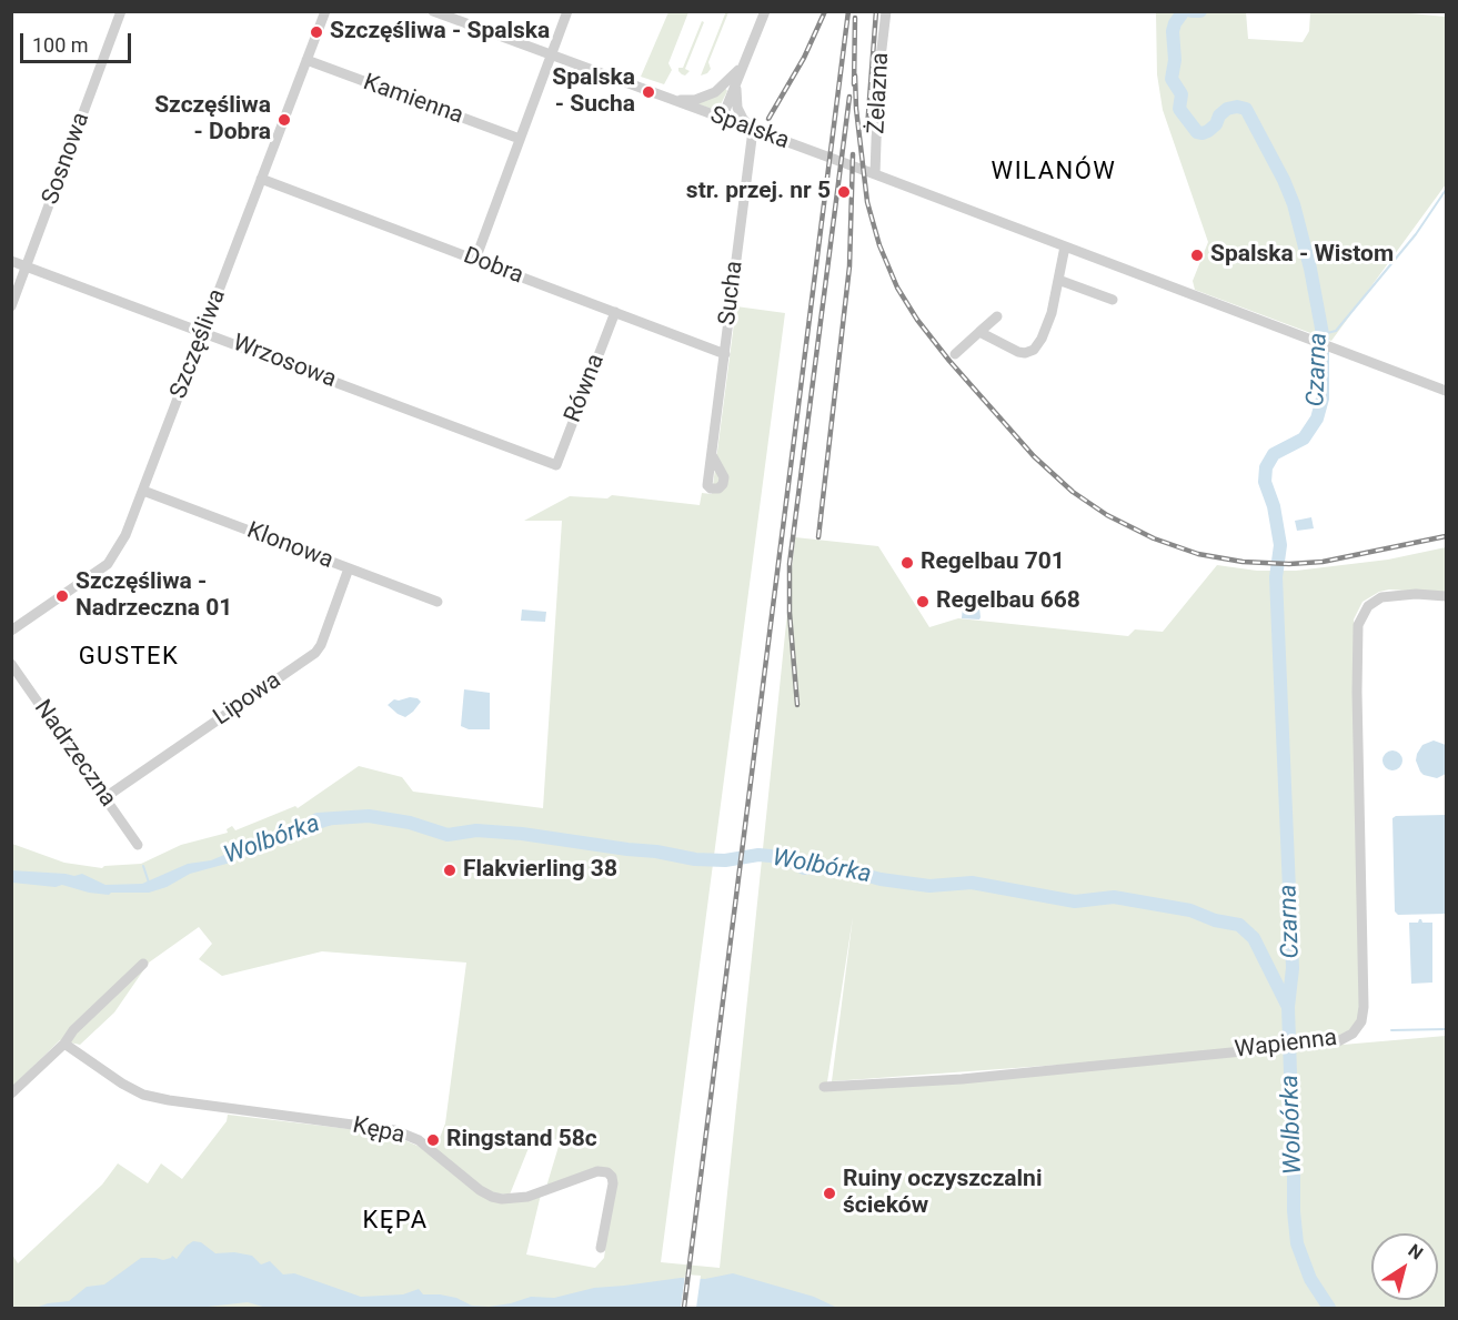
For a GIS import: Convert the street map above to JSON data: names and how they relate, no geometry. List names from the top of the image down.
{
  "streets": {
    "street": [
      "Żelazna",
      "Kamienna",
      "Spalska",
      "Sosnowa",
      "Dobra",
      "Sucha",
      "Szczęśliwa",
      "Wrzosowa",
      "Równa",
      "Klonowa",
      "Lipowa",
      "Nadrzeczna",
      "Wapienna",
      "Kępa"
    ]
  },
  "crossings": [
    ["Żelazna", "Spalska"],
    ["Kamienna", "Szczęśliwa"],
    ["Spalska", "Sucha"],
    ["Sosnowa", "Wrzosowa"],
    ["Dobra", "Sucha"],
    ["Dobra", "Szczęśliwa"],
    ["Dobra", "Równa"],
    ["Szczęśliwa", "Wrzosowa"],
    ["Szczęśliwa", "Klonowa"],
    ["Wrzosowa", "Równa"],
    ["Klonowa", "Lipowa"],
    ["Lipowa", "Nadrzeczna"]
  ],
  "districts": ["WILANÓW", "GUSTEK", "KĘPA"],
  "water": ["Czarna", "Wolbórka"],
  "places": [
    "Szczęśliwa - Spalska",
    "Spalska - Sucha",
    "Szczęśliwa - Dobra",
    "str. przej. nr 5",
    "Spalska - Wistom",
    "Regelbau 701",
    "Szczęśliwa - Nadrzeczna 01",
    "Regelbau 668",
    "Flakvierling 38",
    "Ringstand 58c",
    "Ruiny oczyszczalni ścieków"
  ],
  "scale_bar": "100 m",
  "north": "top right"
}
